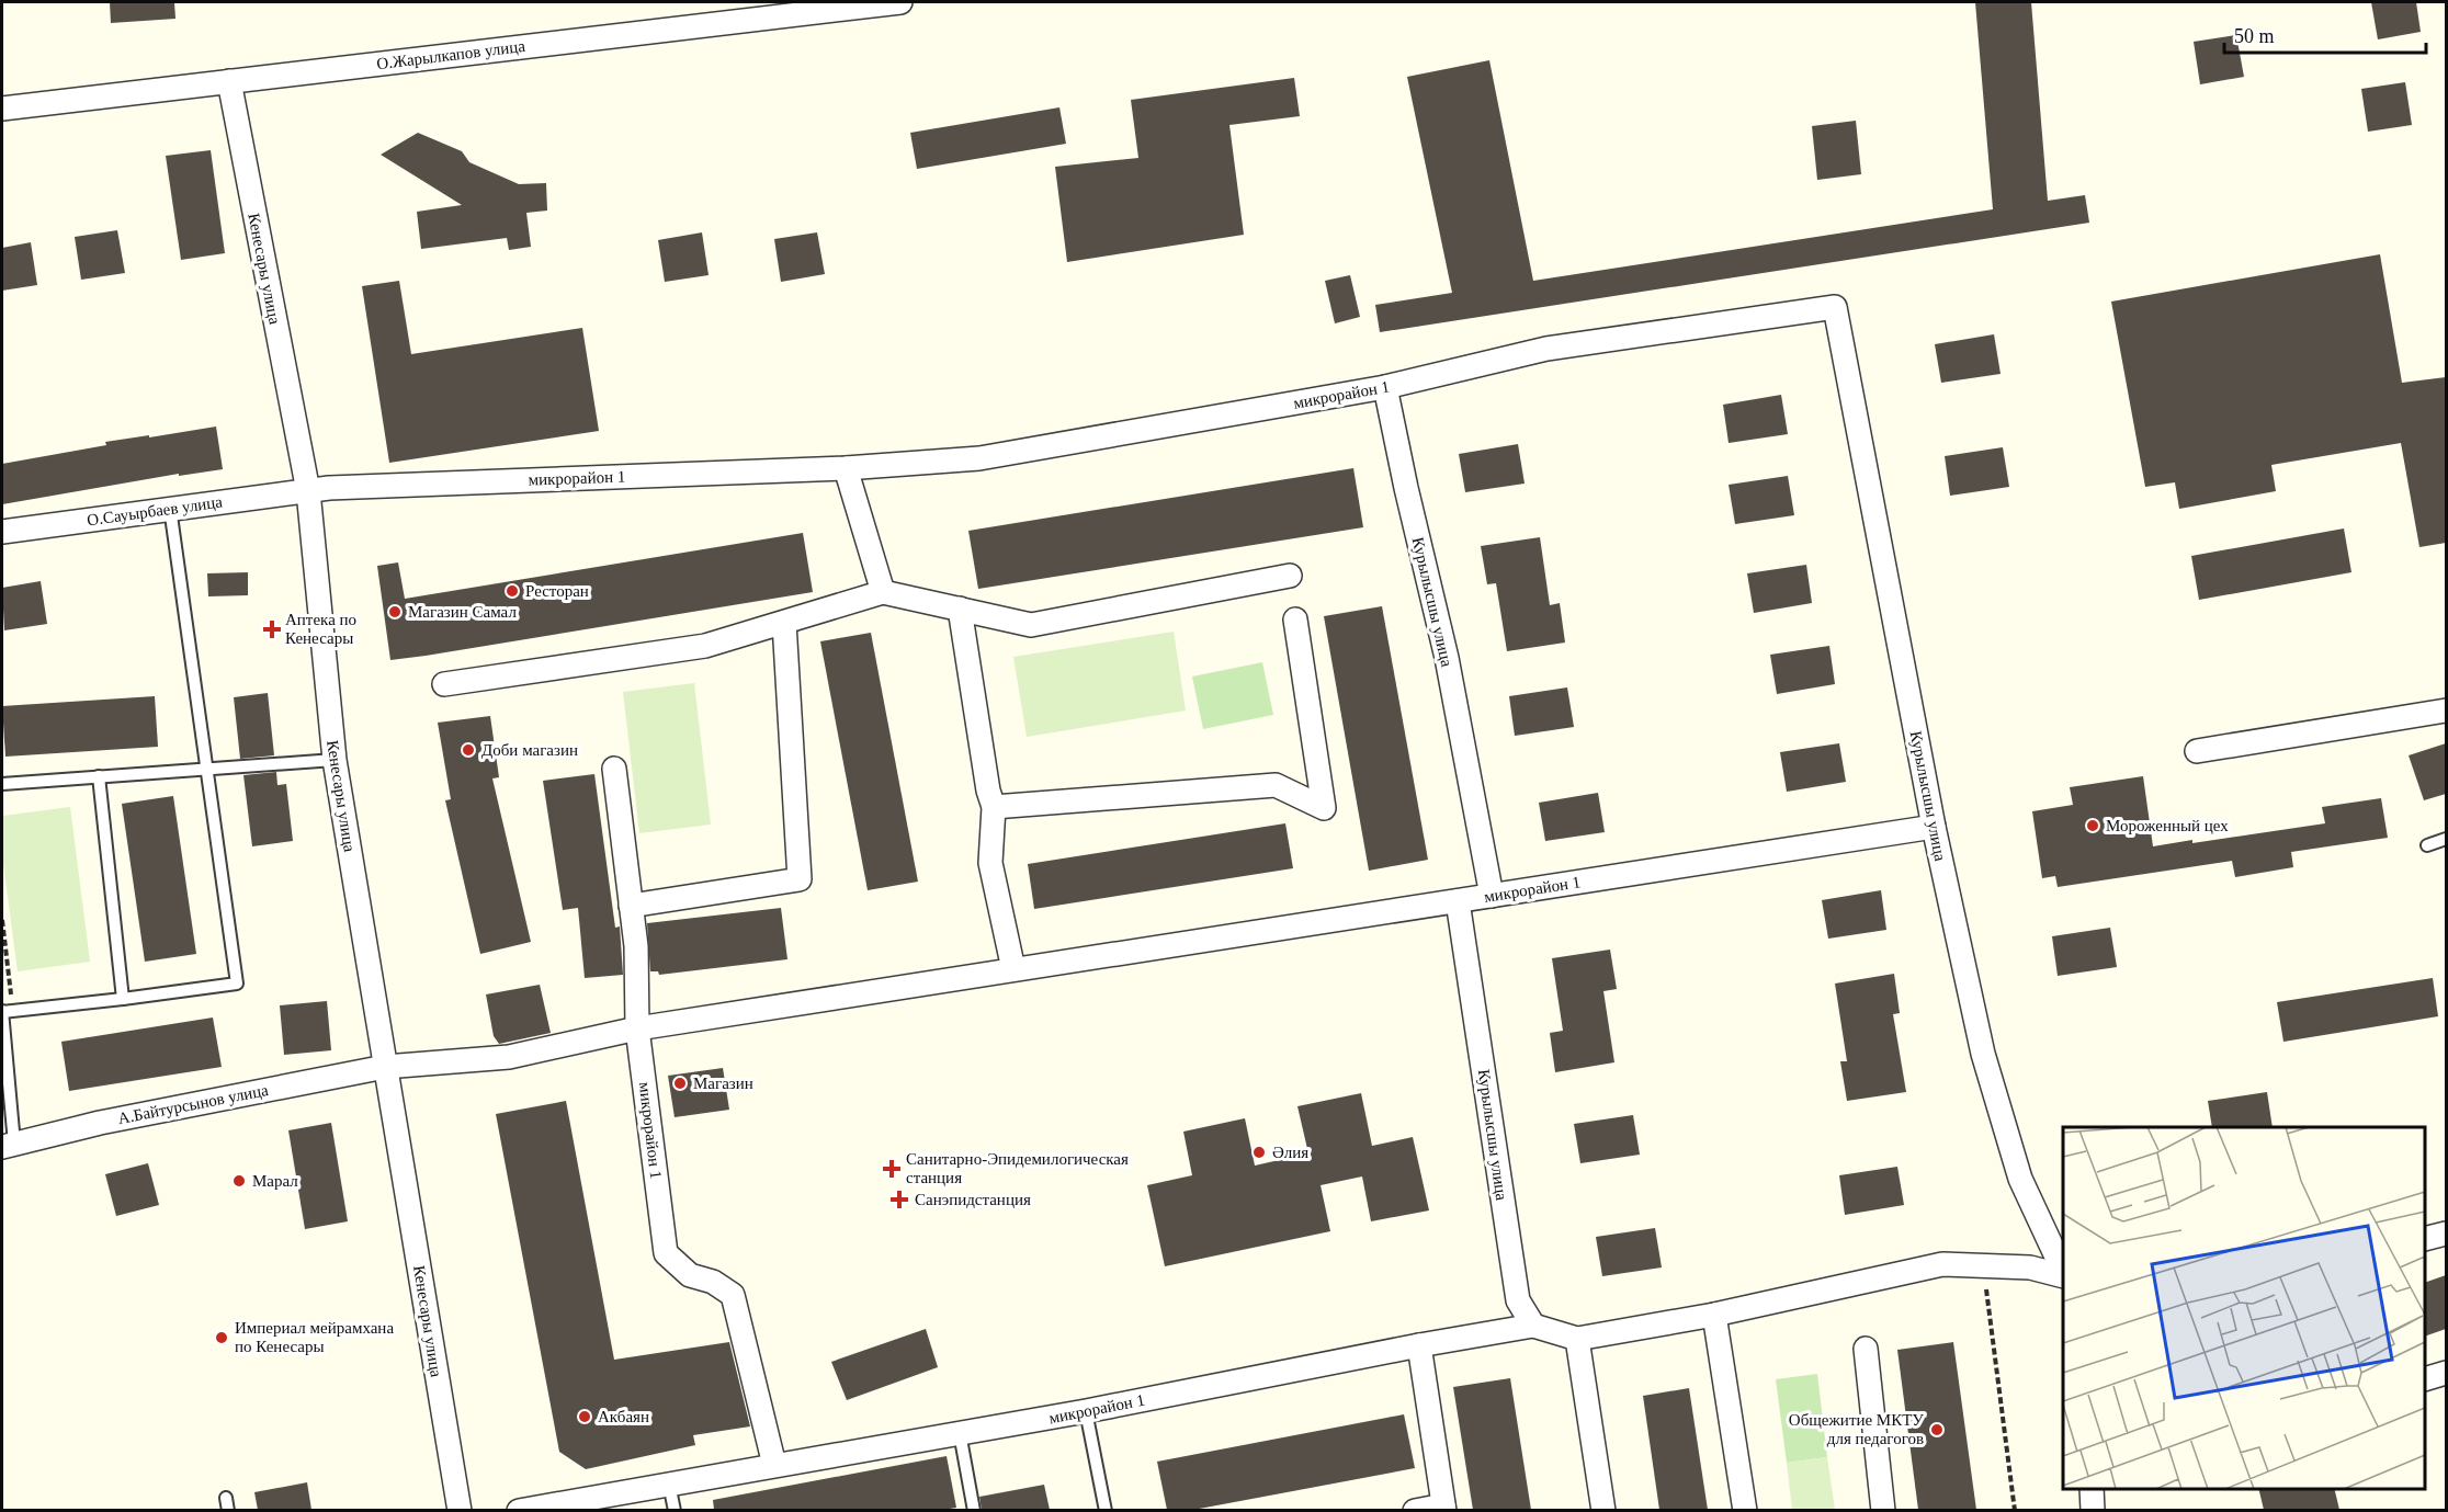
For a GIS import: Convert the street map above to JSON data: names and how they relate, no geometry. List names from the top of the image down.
{
  "streets": {
    "street": [
      "О.Жарылкапов улица",
      "Кенесары улица",
      "микрорайон 1",
      "О.Сауырбаев улица",
      "Курылысшы улица",
      "А.Байтурсынов улица"
    ]
  },
  "crossings": [
    ["О.Жарылкапов улица", "Кенесары улица"],
    ["Кенесары улица", "микрорайон 1"],
    ["Кенесары улица", "О.Сауырбаев улица"],
    ["Кенесары улица", "А.Байтурсынов улица"],
    ["микрорайон 1", "О.Сауырбаев улица"],
    ["микрорайон 1", "Курылысшы улица"],
    ["микрорайон 1", "А.Байтурсынов улица"]
  ],
  "places": {
    "other": [
      "Ресторан",
      "Магазин Самал",
      "Доби магазин",
      "Мороженный цех",
      "Магазин",
      "Әлия",
      "Марал",
      "Империал мейрамхана по Кенесары",
      "Акбаян",
      "Общежитие МКТУ для педагогов"
    ],
    "health": ["Аптека по Кенесары", "Санитарно-Эпидемилогическая станция", "Санэпидстанция"]
  },
  "scale_bar": "50 m"
}
